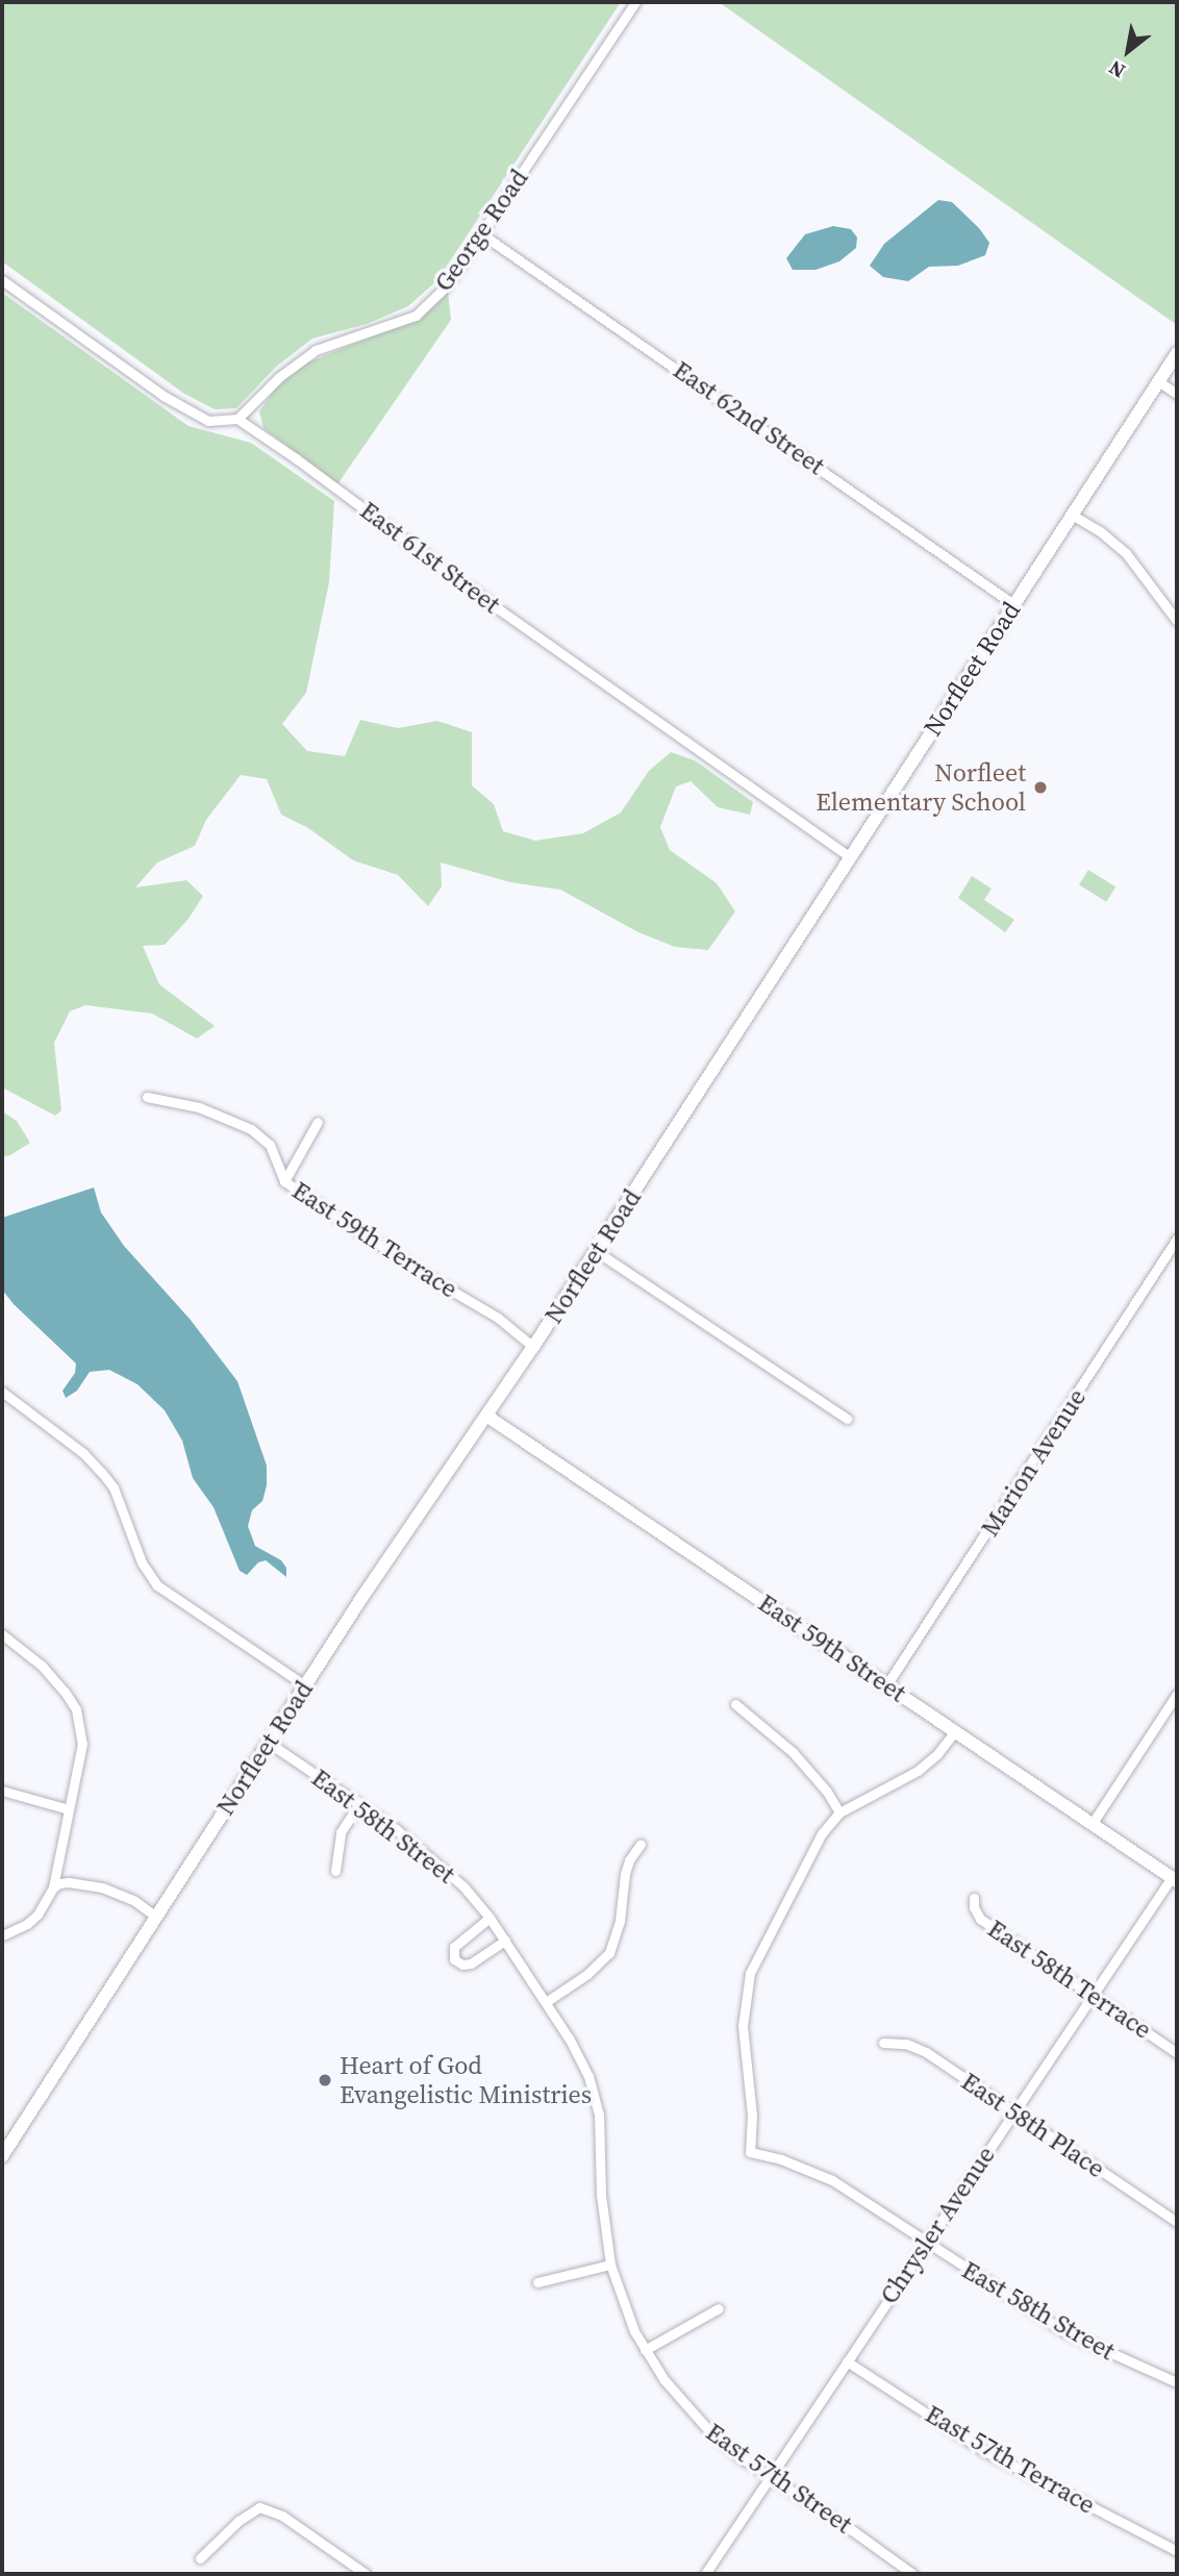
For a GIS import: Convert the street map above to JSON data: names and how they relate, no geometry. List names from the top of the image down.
{
  "streets": {
    "street": [
      "George Road",
      "East 62nd Street",
      "East 61st Street",
      "Norfleet Road",
      "East 59th Terrace",
      "Marion Avenue",
      "East 59th Street",
      "East 58th Street",
      "East 58th Terrace",
      "East 58th Place",
      "Chrysler Avenue",
      "East 57th Terrace",
      "East 57th Street"
    ]
  },
  "crossings": [
    ["George Road", "East 62nd Street"],
    ["George Road", "East 61st Street"],
    ["East 62nd Street", "Norfleet Road"],
    ["East 61st Street", "Norfleet Road"],
    ["Norfleet Road", "East 59th Terrace"],
    ["Norfleet Road", "East 59th Street"],
    ["Norfleet Road", "East 58th Street"],
    ["Marion Avenue", "East 59th Street"],
    ["East 59th Street", "Chrysler Avenue"],
    ["East 58th Street", "Chrysler Avenue"],
    ["East 58th Street", "East 57th Street"],
    ["East 58th Terrace", "Chrysler Avenue"],
    ["East 58th Place", "Chrysler Avenue"],
    ["Chrysler Avenue", "East 57th Terrace"],
    ["Chrysler Avenue", "East 57th Street"]
  ],
  "places": ["Norfleet Elementary School", "Heart of God Evangelistic Ministries"],
  "north": "bottom left"
}
